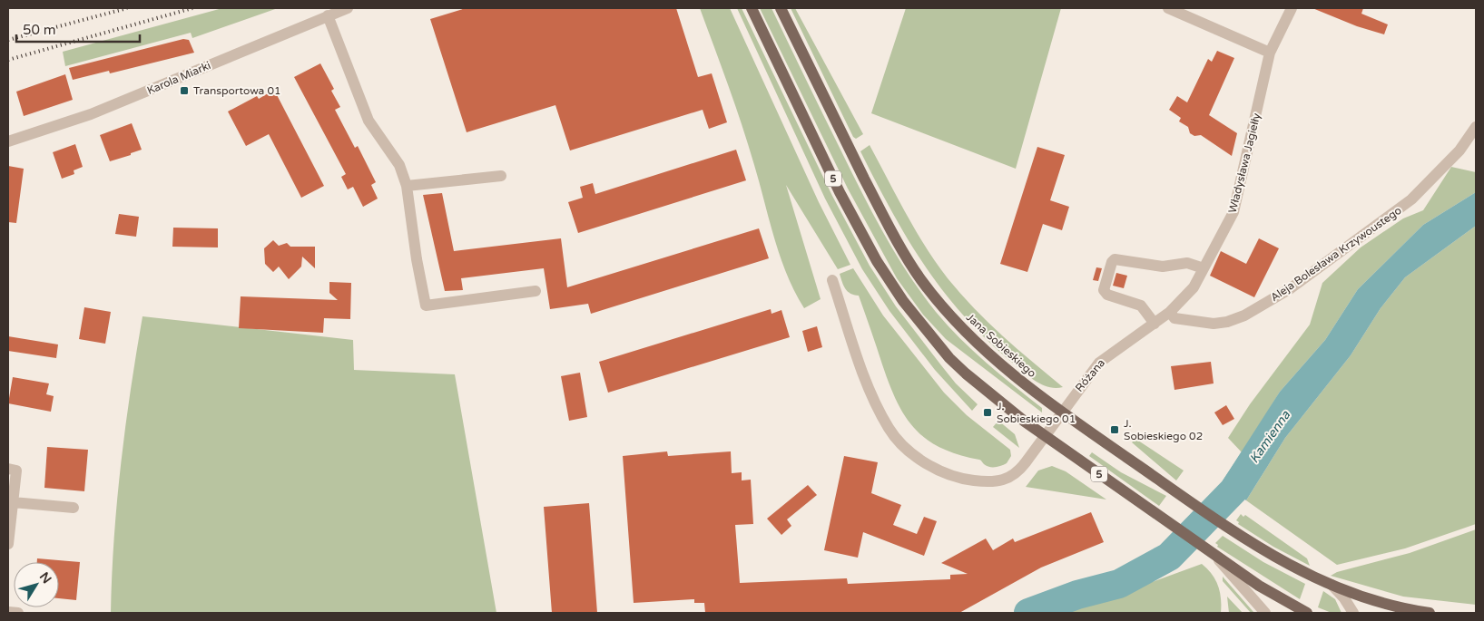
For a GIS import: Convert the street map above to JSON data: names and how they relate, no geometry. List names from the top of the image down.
{
  "streets": {
    "main road": ["5", "Jana Sobieskiego"],
    "street": [
      "Karola Miarki",
      "Władysława Jagiełły",
      "Aleja Bolesława Krzywoustego",
      "Różana"
    ]
  },
  "crossings": [
    ["Władysława Jagiełły", "Aleja Bolesława Krzywoustego"],
    ["Władysława Jagiełły", "Różana"],
    ["5", "Różana"],
    ["Aleja Bolesława Krzywoustego", "Różana"],
    ["Jana Sobieskiego", "Różana"]
  ],
  "water": ["Kamienna"],
  "places": {
    "transit": ["Transportowa 01", "J. Sobieskiego 01", "J. Sobieskiego 02"]
  },
  "scale_bar": "50 m",
  "north": "top right"
}
